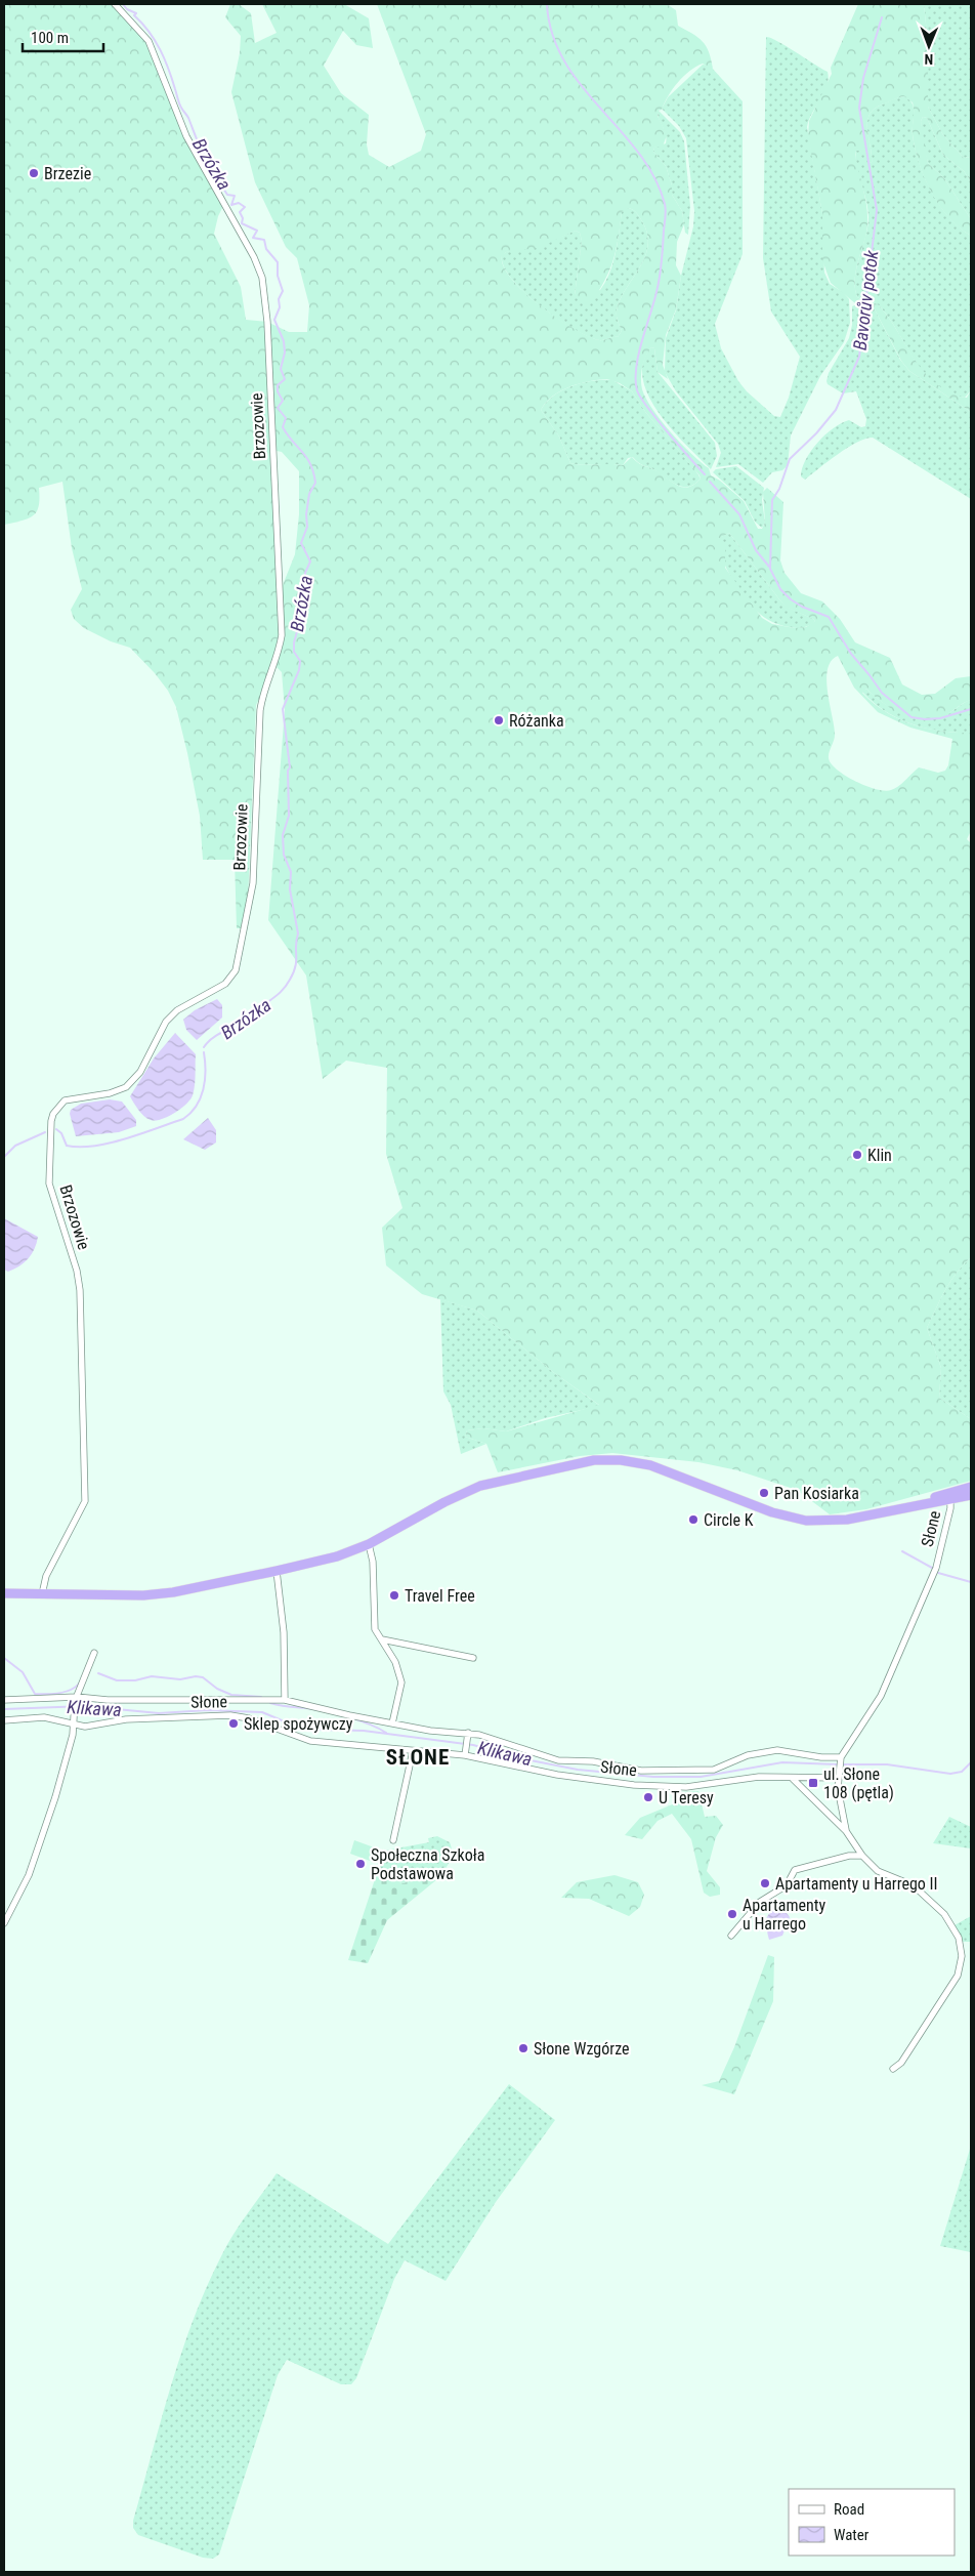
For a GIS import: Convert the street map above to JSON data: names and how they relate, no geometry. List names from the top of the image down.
{
  "streets": {
    "street": ["Brzozowie", "Słone"]
  },
  "districts": ["SŁONE"],
  "water": ["Brzózka", "Bavorův potok", "Klikawa"],
  "places": {
    "other": [
      "Brzezie",
      "Różanka",
      "Klin",
      "Pan Kosiarka",
      "Circle K",
      "Travel Free",
      "Sklep spożywczy",
      "U Teresy",
      "Społeczna Szkoła Podstawowa",
      "Apartamenty u Harrego II",
      "Apartamenty u Harrego",
      "Słone Wzgórze"
    ],
    "transit": ["ul. Słone 108 (pętla)"]
  },
  "legend": ["Road", "Water"],
  "scale_bar": "100 m",
  "north": "bottom"
}
